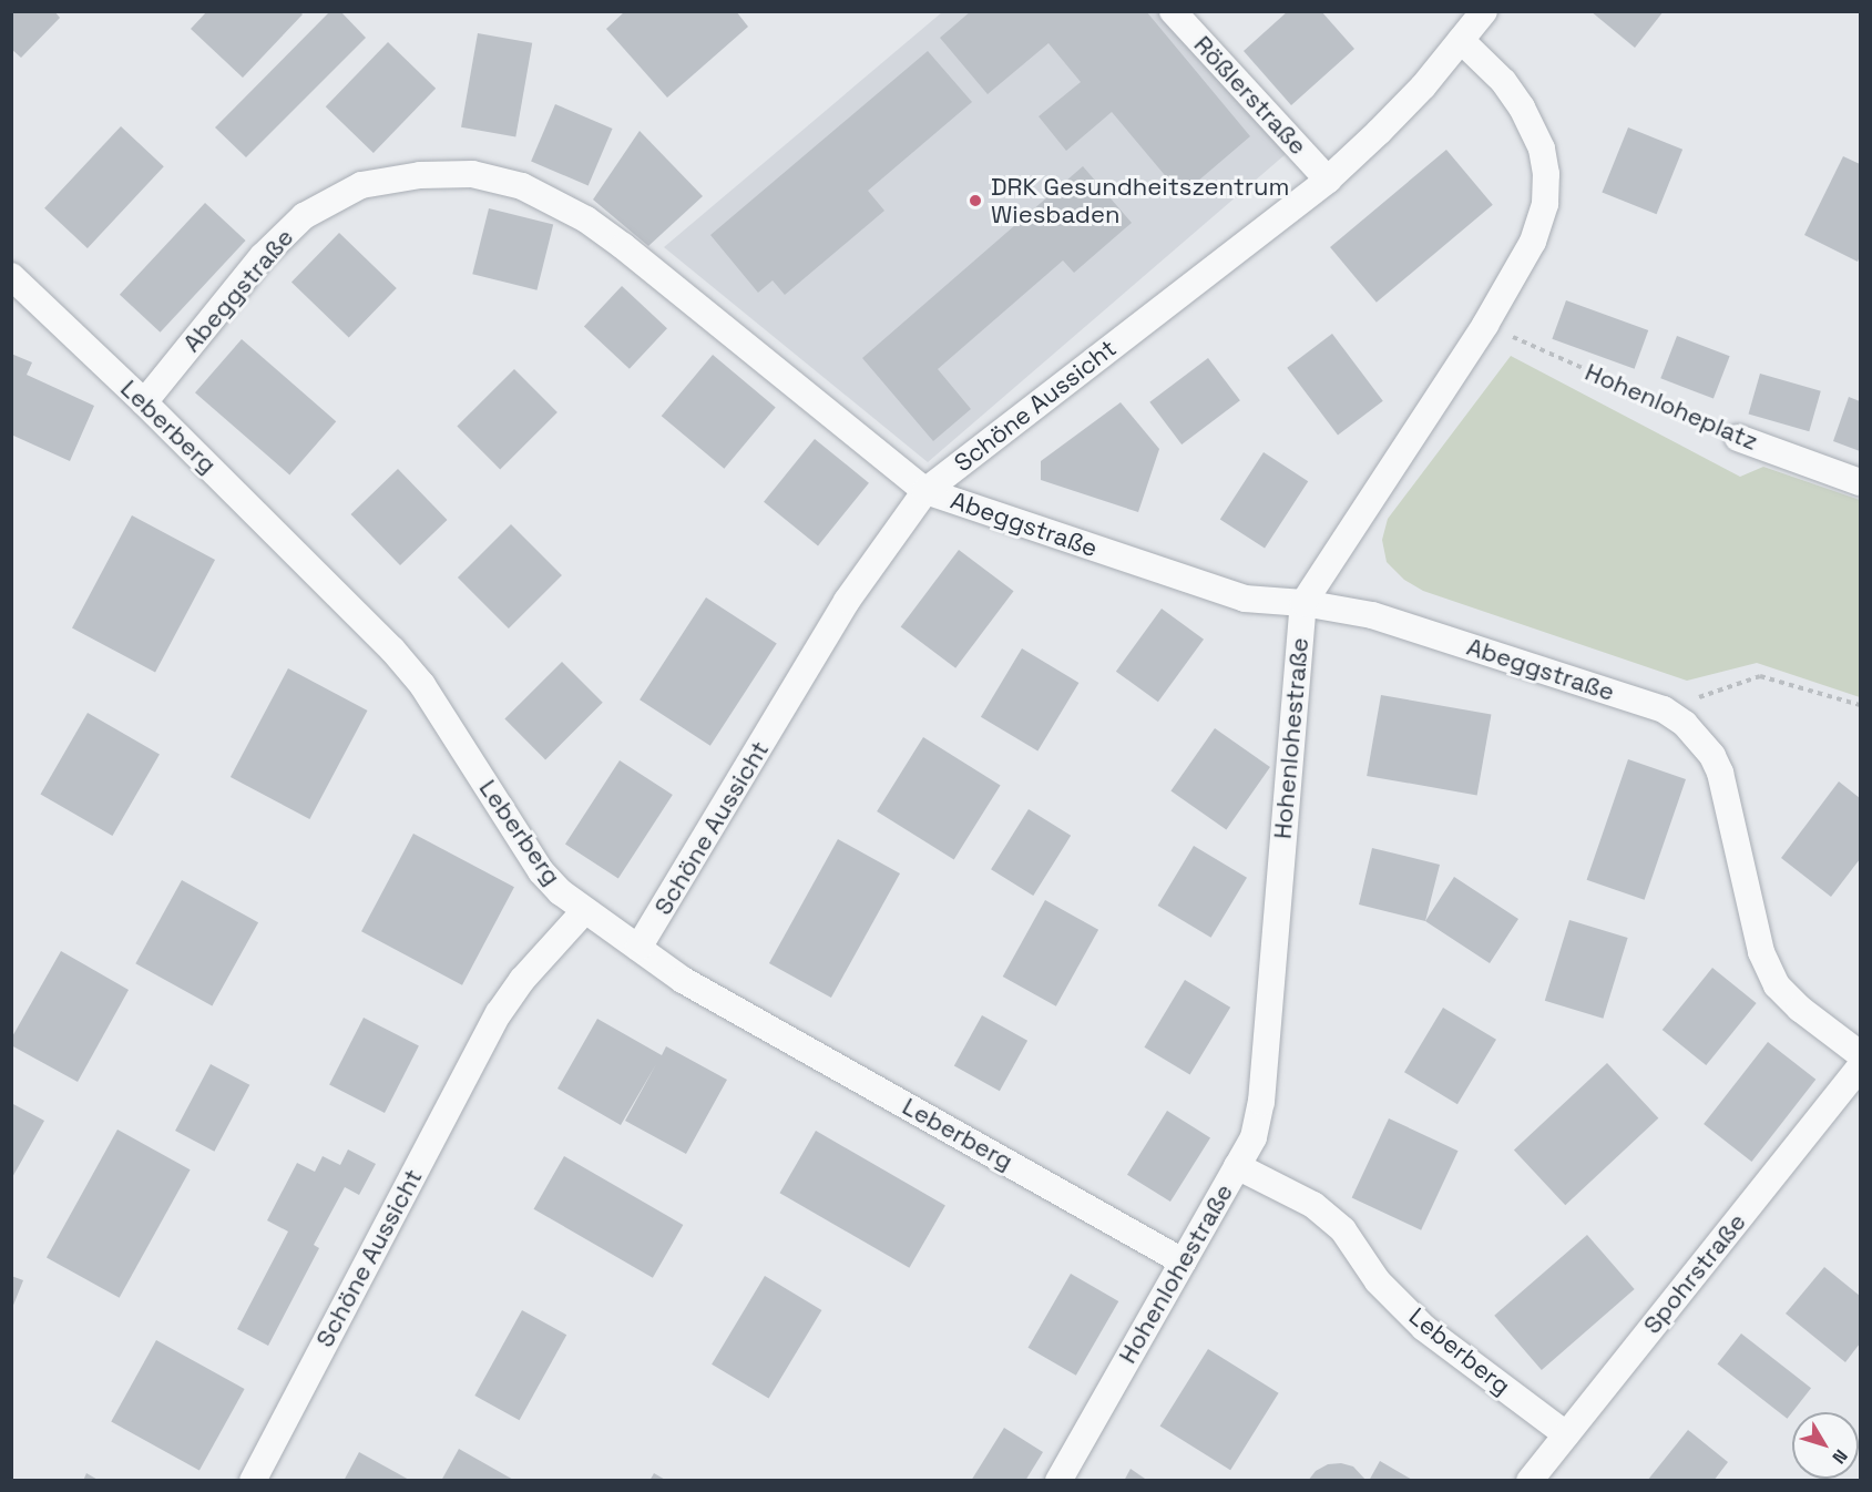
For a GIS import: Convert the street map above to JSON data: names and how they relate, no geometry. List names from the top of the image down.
{
  "streets": {
    "street": [
      "Rößlerstraße",
      "Abeggstraße",
      "Schöne Aussicht",
      "Hohenloheplatz",
      "Leberberg",
      "Hohenlohestraße",
      "Spohrstraße"
    ]
  },
  "crossings": [
    ["Rößlerstraße", "Schöne Aussicht"],
    ["Abeggstraße", "Schöne Aussicht"],
    ["Abeggstraße", "Leberberg"],
    ["Abeggstraße", "Hohenlohestraße"],
    ["Schöne Aussicht", "Leberberg"],
    ["Schöne Aussicht", "Hohenlohestraße"],
    ["Hohenloheplatz", "Hohenlohestraße"],
    ["Leberberg", "Hohenlohestraße"],
    ["Leberberg", "Spohrstraße"]
  ],
  "places": ["DRK Gesundheitszentrum Wiesbaden"],
  "north": "bottom right"
}
